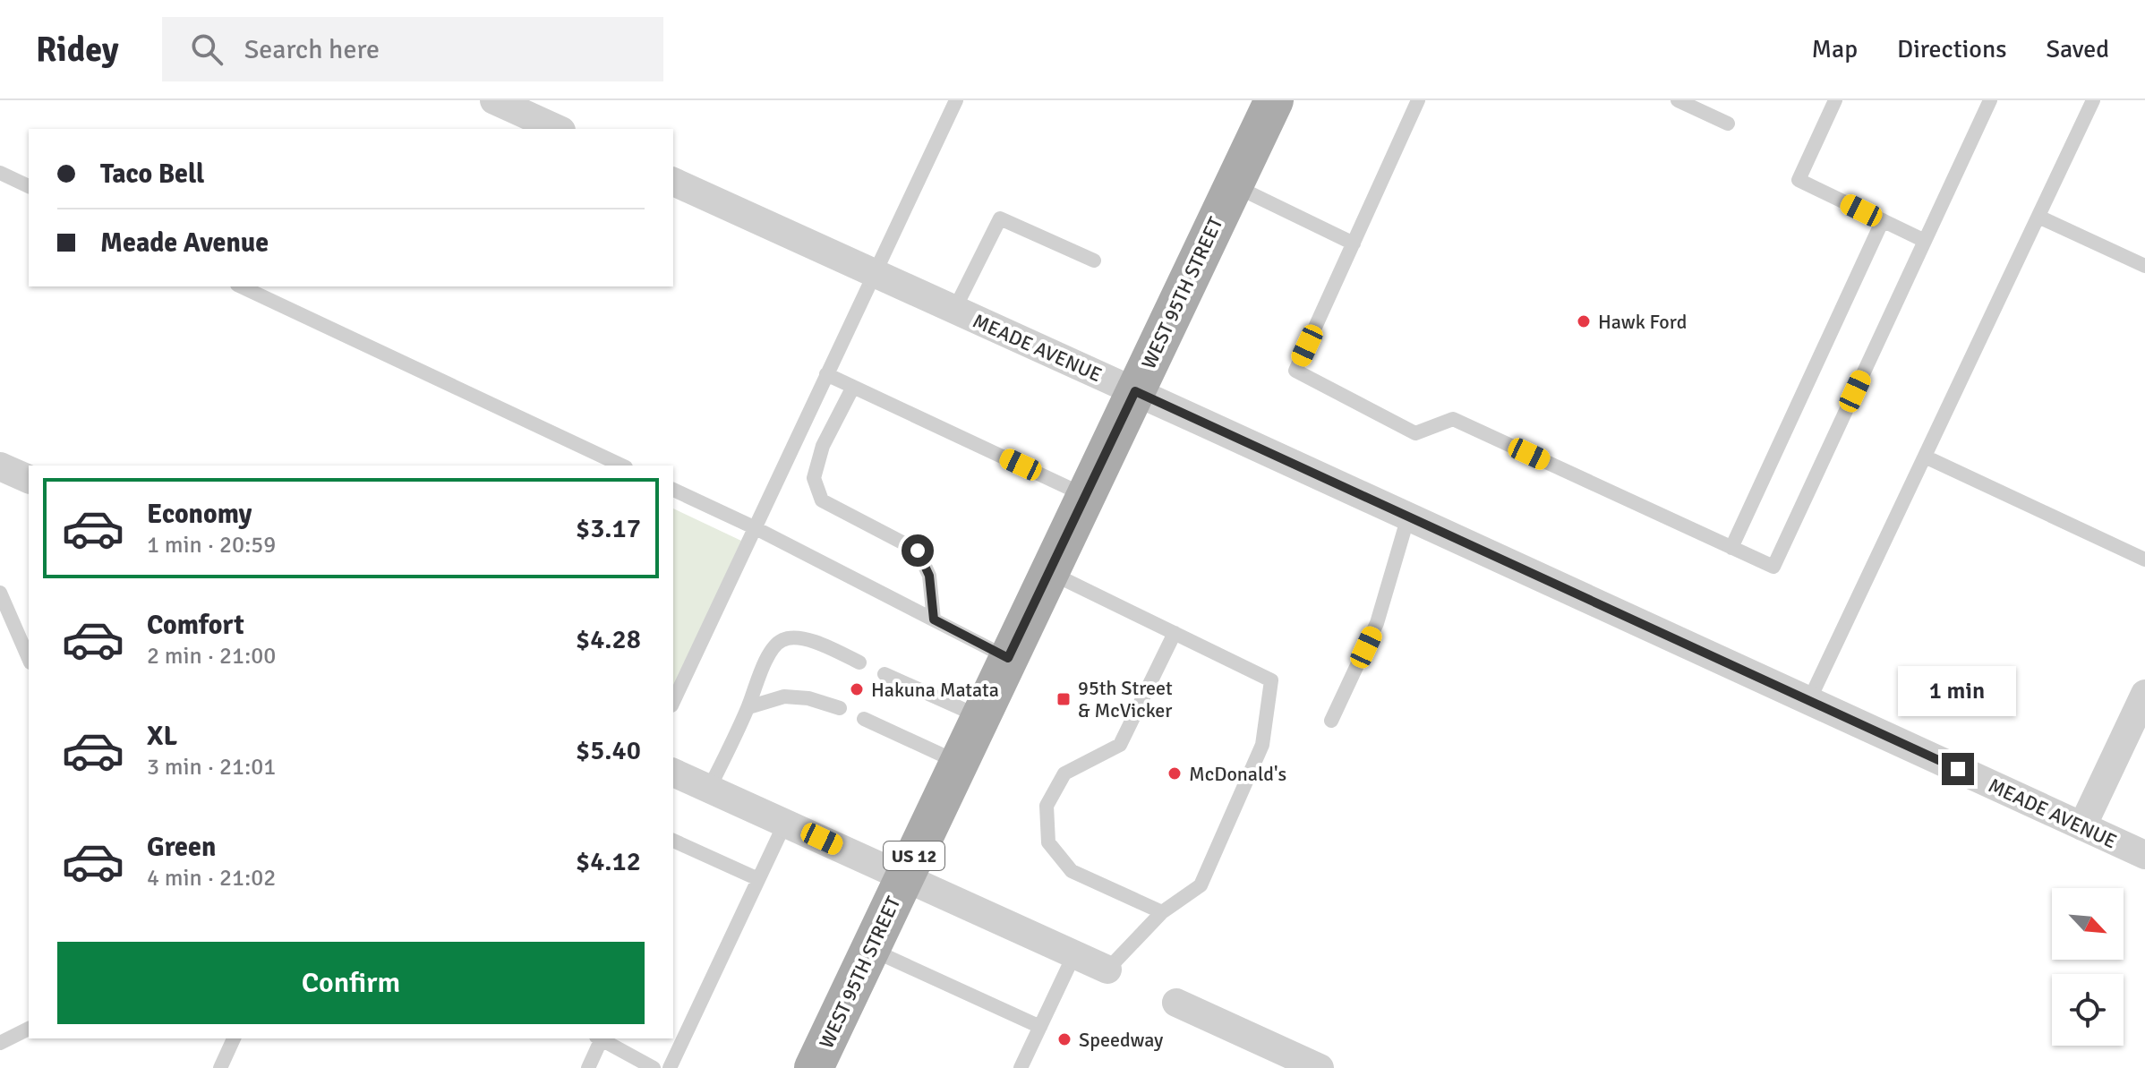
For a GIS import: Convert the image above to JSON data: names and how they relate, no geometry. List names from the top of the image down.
{
  "streets": {
    "main road": ["WEST 95TH STREET", "US 12"],
    "street": ["MEADE AVENUE"]
  },
  "crossings": [
    ["WEST 95TH STREET", "MEADE AVENUE"]
  ],
  "places": {
    "other": [
      "Hawk Ford",
      "Hakuna Matata",
      "McDonald's",
      "Speedway"
    ],
    "transit": ["95th Street & McVicker"]
  },
  "north": "bottom right",
  "page": {
    "header": "Ridey",
    "search": "Search here",
    "nav": ["Map", "Directions", "Saved"],
    "banner": ["Taco Bell", "Meade Avenue"],
    "list": [
      {
        "name": "Economy",
        "note": "1 min · 20:59",
        "value": "$3.17"
      },
      {
        "name": "Comfort",
        "note": "2 min · 21:00",
        "value": "$4.28"
      },
      {
        "name": "XL",
        "note": "3 min · 21:01",
        "value": "$5.40"
      },
      {
        "name": "Green",
        "note": "4 min · 21:02",
        "value": "$4.12"
      }
    ],
    "bubble": "1 min",
    "buttons": "Confirm"
  }
}
